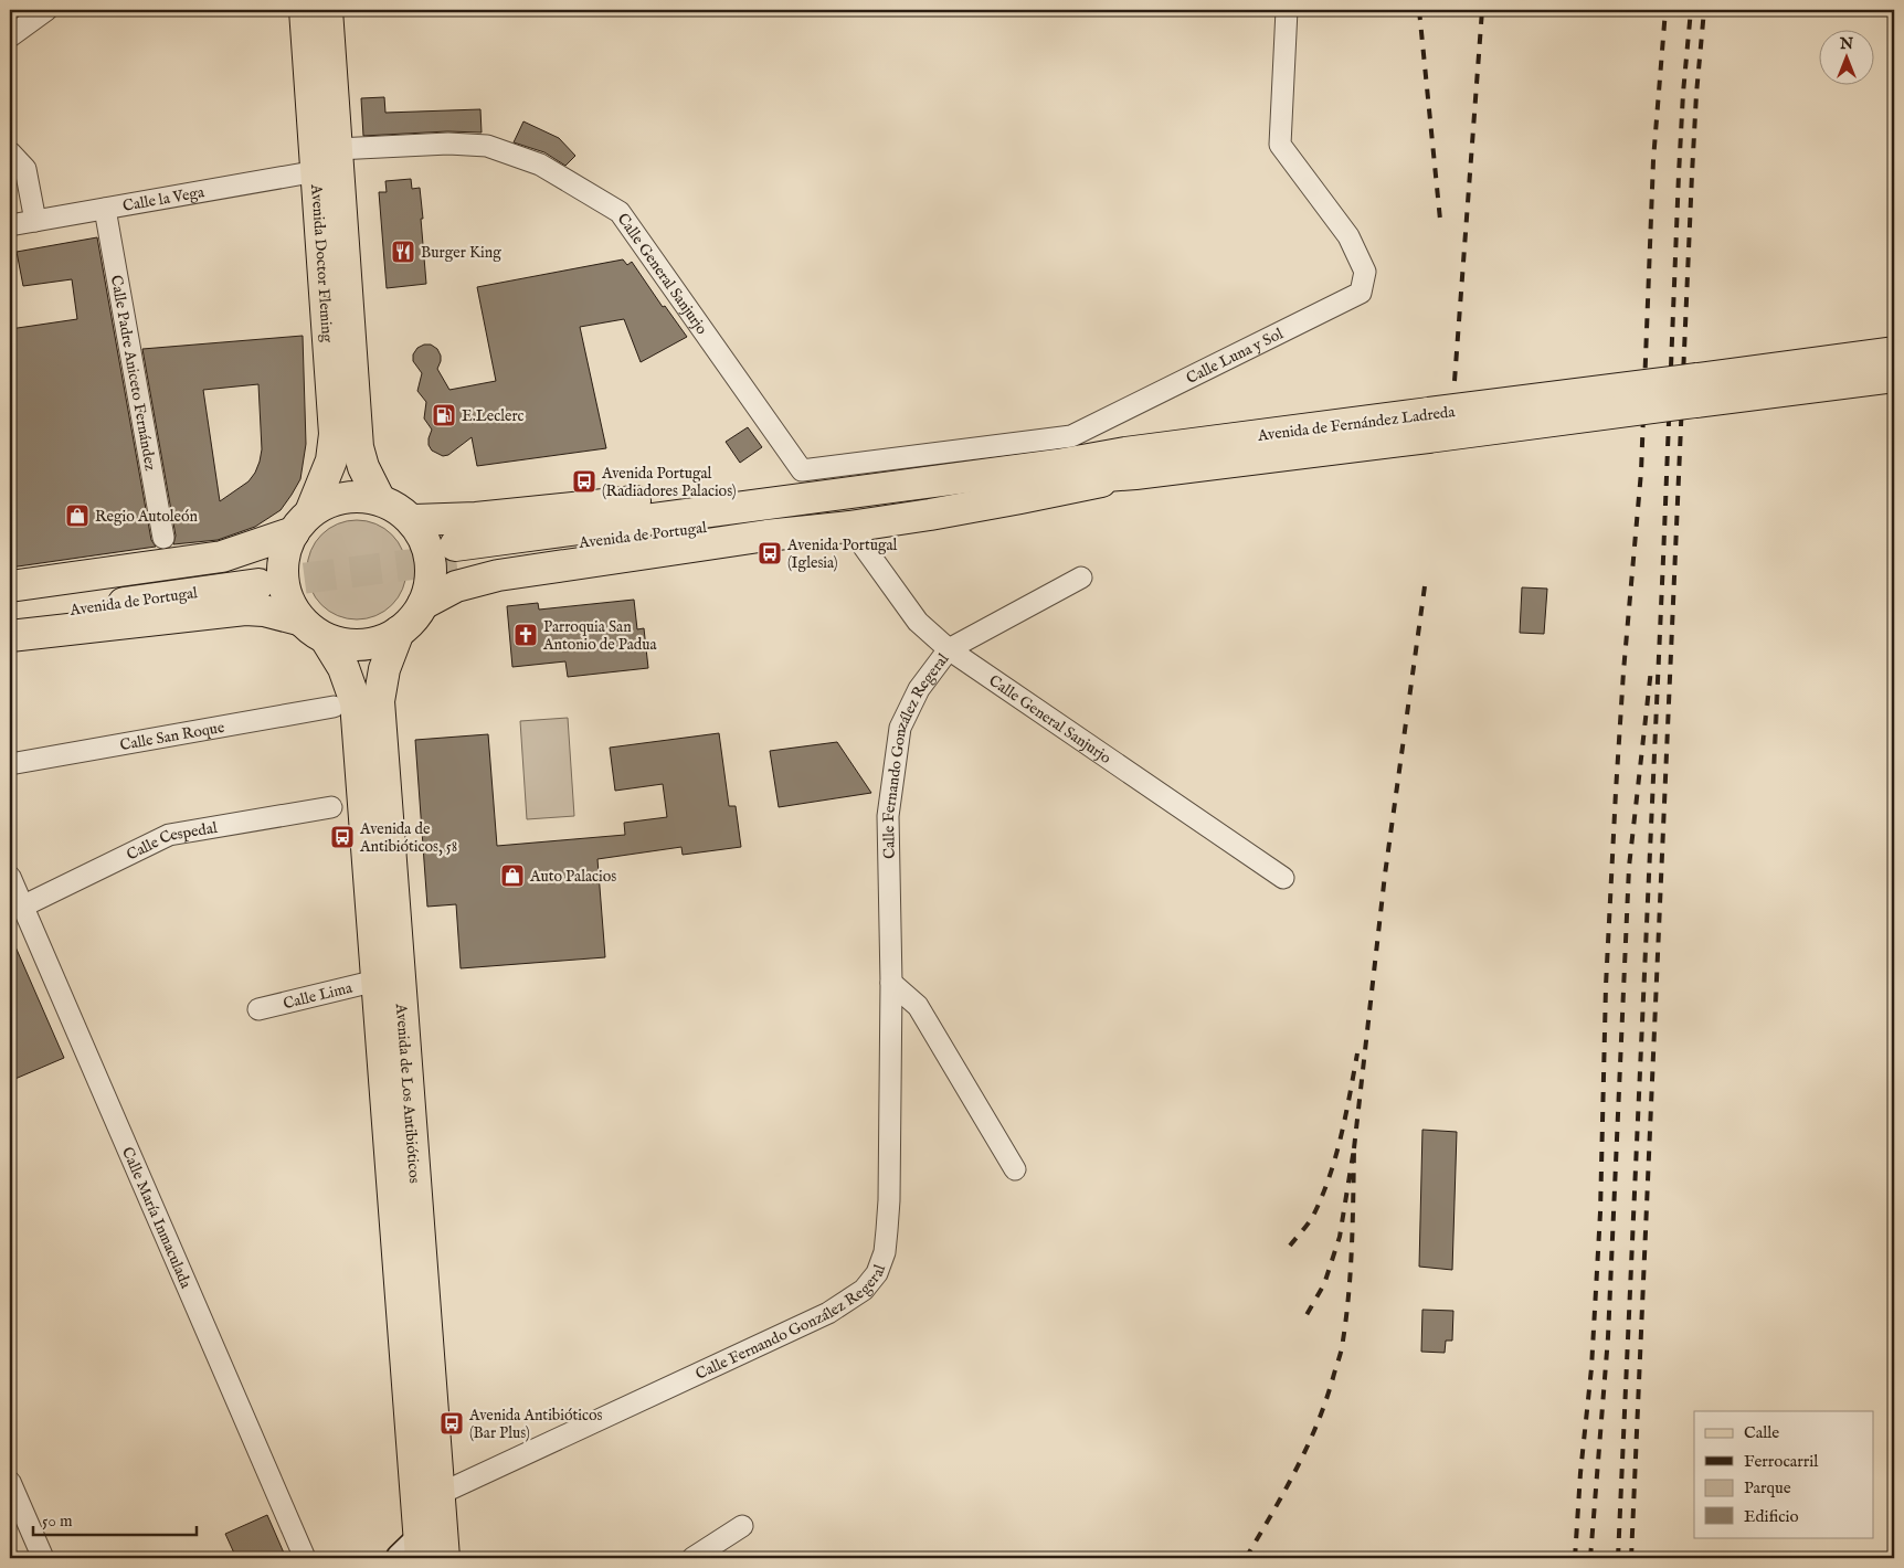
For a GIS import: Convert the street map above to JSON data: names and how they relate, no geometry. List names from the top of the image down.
{
  "streets": {
    "main road": [
      "Avenida Doctor Fleming",
      "Avenida de Fernández Ladreda",
      "Avenida de Portugal",
      "Avenida de Los Antibióticos"
    ],
    "street": [
      "Calle la Vega",
      "Calle General Sanjurjo",
      "Calle Luna y Sol",
      "Calle Padre Aniceto Fernández",
      "Calle San Roque",
      "Calle Fernando González Regeral",
      "Calle Cespedal",
      "Calle Lima",
      "Calle María Inmaculada"
    ]
  },
  "crossings": [
    ["Calle la Vega", "Avenida Doctor Fleming"],
    ["Calle la Vega", "Calle Padre Aniceto Fernández"],
    ["Avenida Doctor Fleming", "Calle General Sanjurjo"],
    ["Avenida Doctor Fleming", "Avenida de Los Antibióticos"],
    ["Calle General Sanjurjo", "Calle Luna y Sol"],
    ["Calle General Sanjurjo", "Avenida de Fernández Ladreda"],
    ["Calle General Sanjurjo", "Avenida de Portugal"],
    ["Calle General Sanjurjo", "Calle Fernando González Regeral"],
    ["Avenida de Fernández Ladreda", "Avenida de Portugal"],
    ["Calle Fernando González Regeral", "Avenida de Los Antibióticos"],
    ["Calle Cespedal", "Calle María Inmaculada"],
    ["Calle Lima", "Avenida de Los Antibióticos"]
  ],
  "places": {
    "restaurant": ["Burger King"],
    "fuel station": ["E.Leclerc"],
    "bus stop": [
      "Avenida Portugal (Radiadores Palacios)",
      "Avenida Portugal (Iglesia)",
      "Avenida de Antibióticos, 58",
      "Avenida Antibióticos (Bar Plus)"
    ],
    "shop": ["Regio Autoleón", "Auto Palacios"],
    "church": ["Parroquia San Antonio de Padua"]
  },
  "legend": [
    "Calle",
    "Ferrocarril",
    "Parque",
    "Edificio"
  ],
  "scale_bar": "50 m",
  "north": "top"
}
